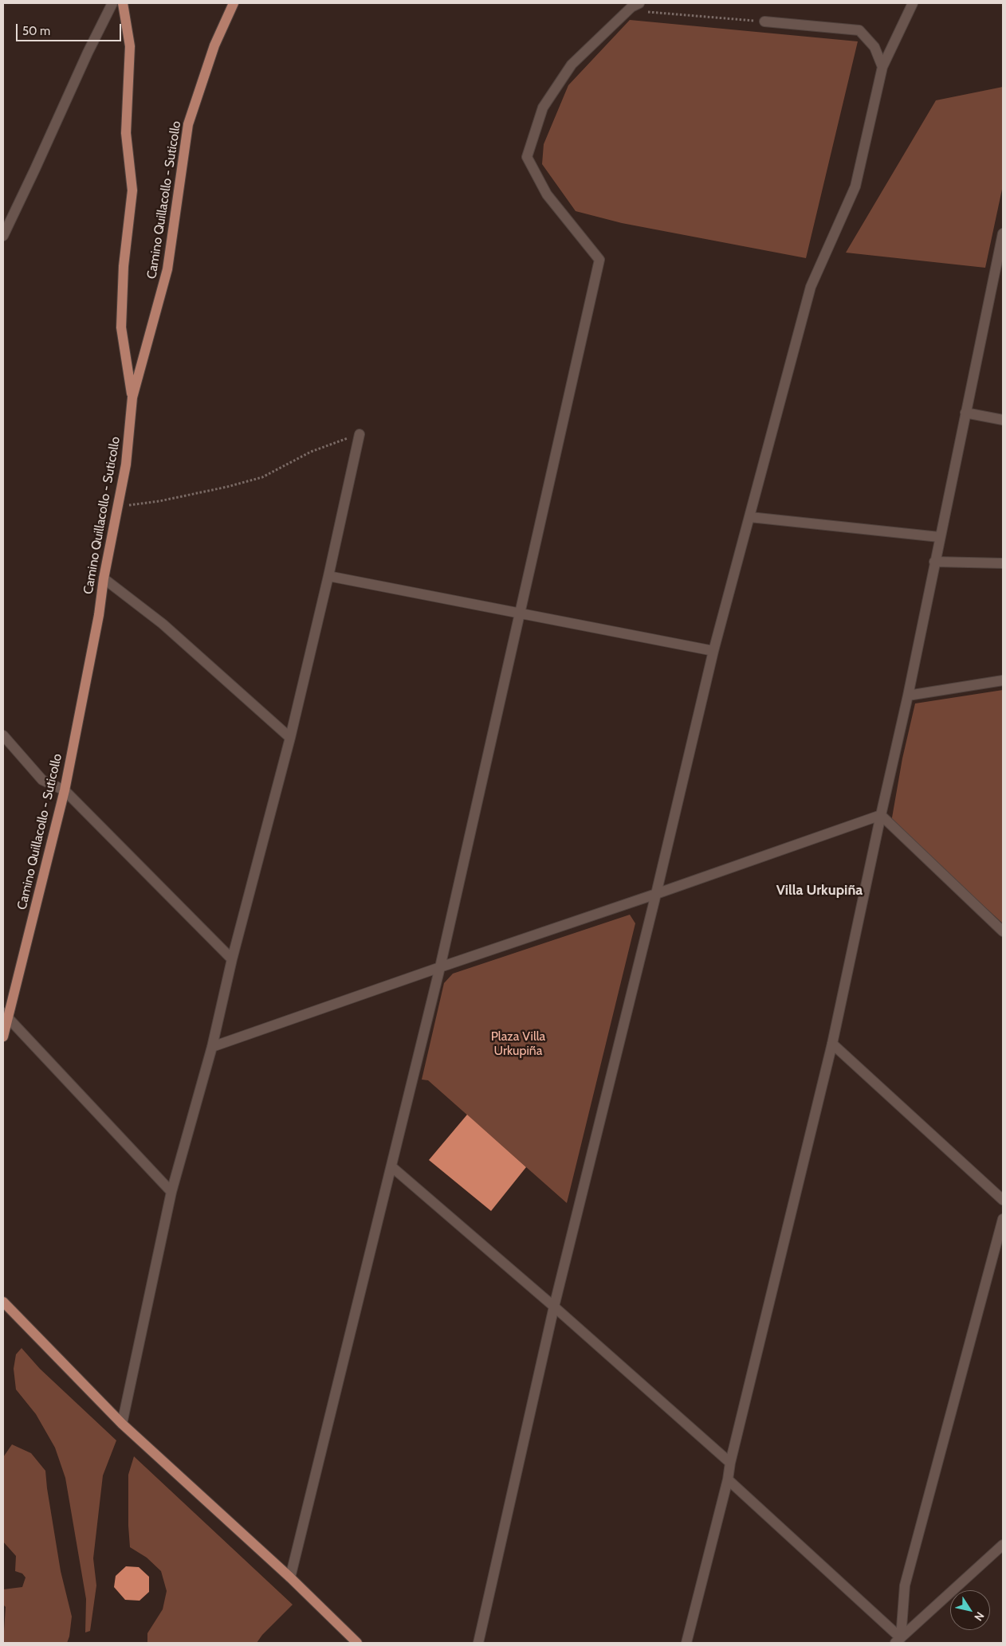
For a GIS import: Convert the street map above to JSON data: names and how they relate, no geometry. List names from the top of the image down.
{
  "streets": {
    "main road": ["Camino Quillacollo - Suticollo"]
  },
  "districts": ["Villa Urkupiña"],
  "parks": ["Plaza Villa Urkupiña"],
  "scale_bar": "50 m",
  "north": "bottom right"
}
